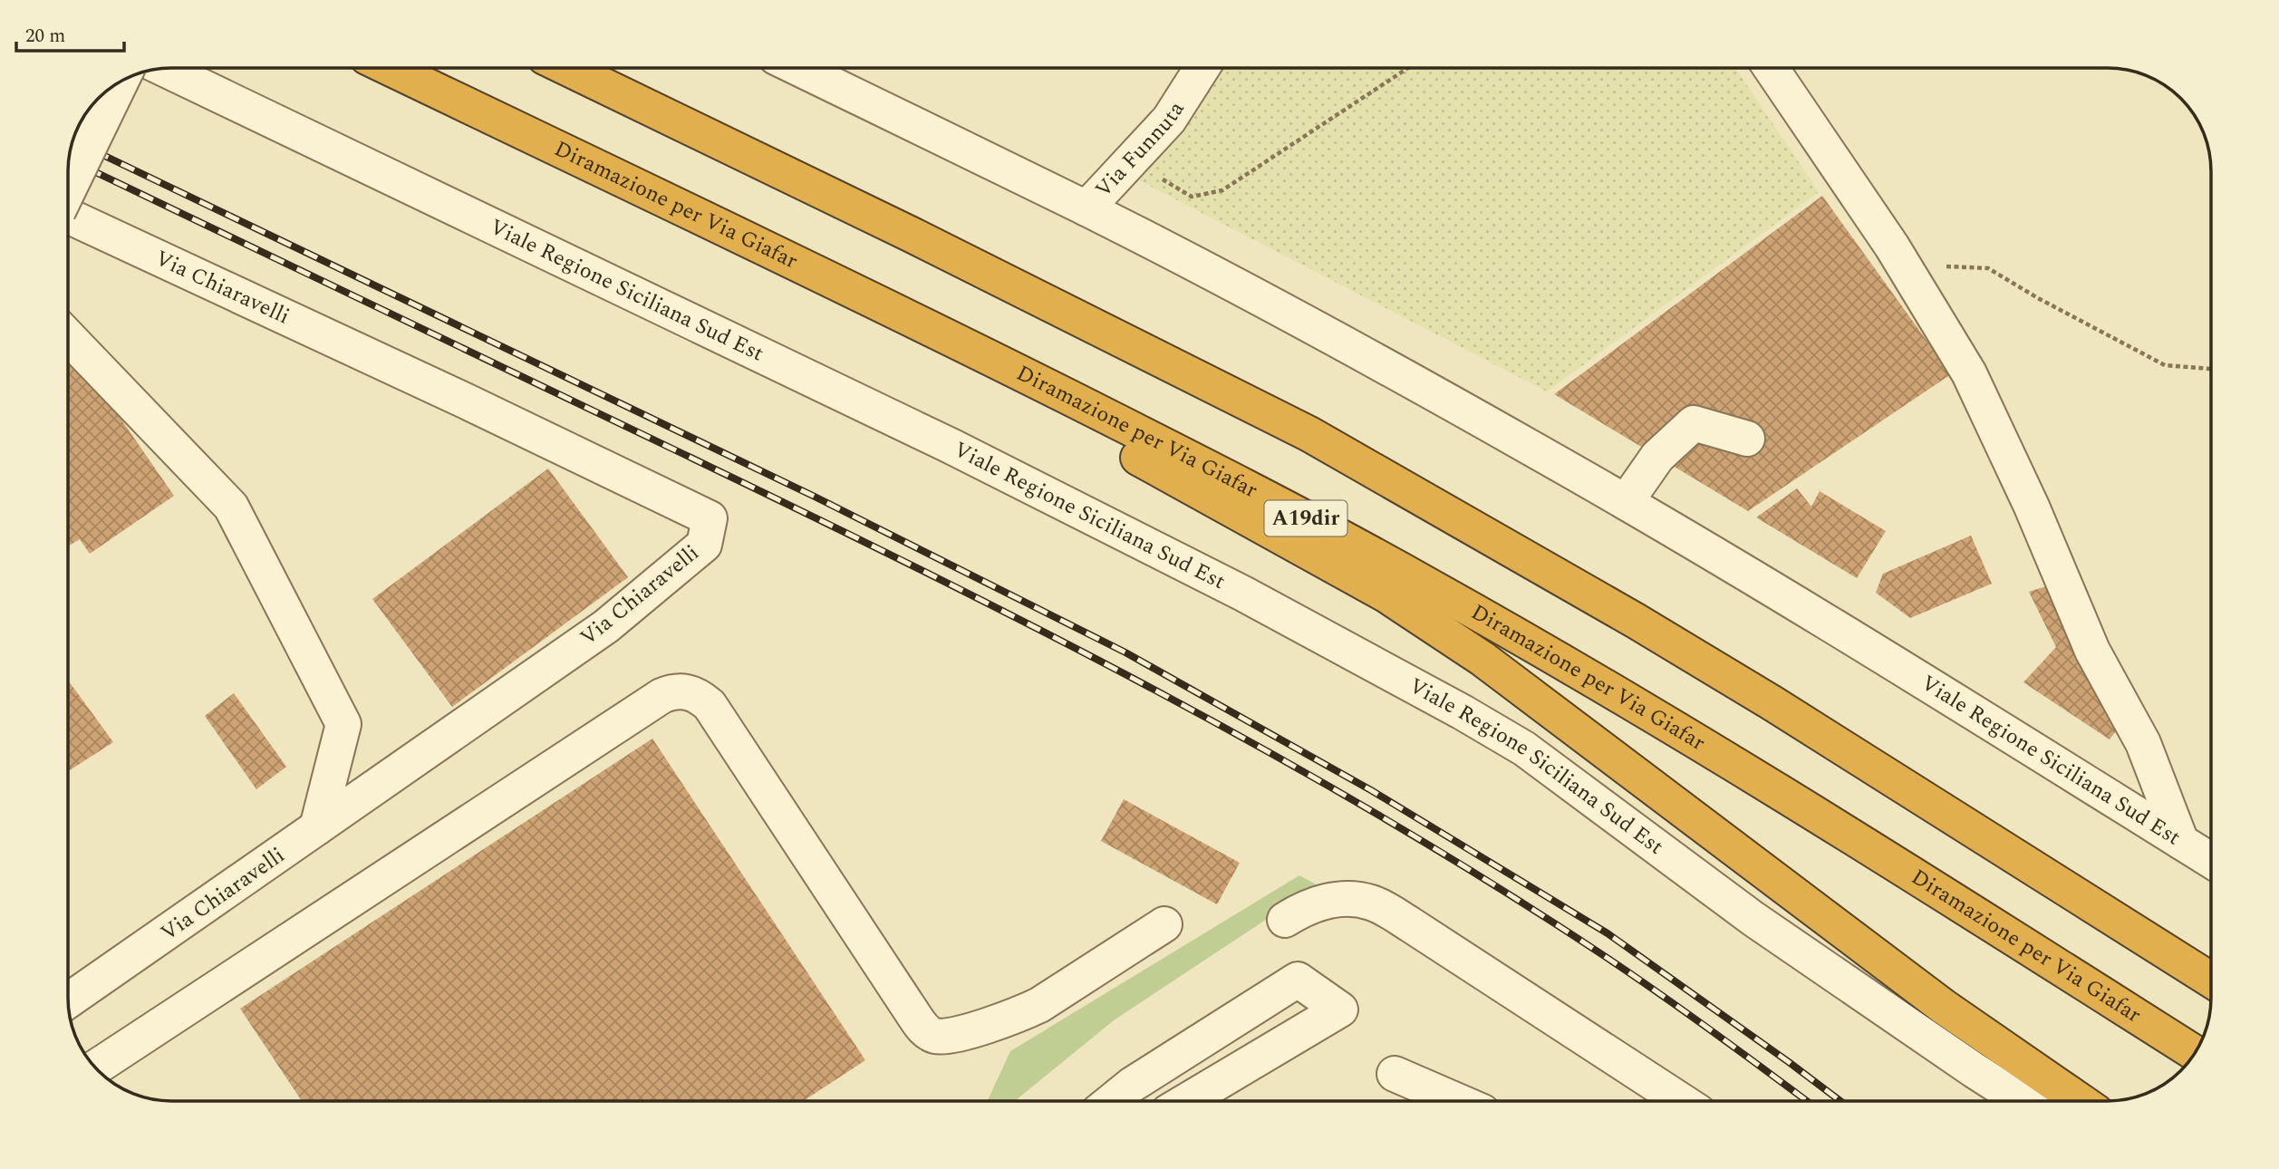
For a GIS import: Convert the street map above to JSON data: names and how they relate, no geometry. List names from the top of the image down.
{
  "streets": {
    "highway": ["Diramazione per Via Giafar", "A19dir"],
    "street": ["Via Funnuta", "Via Chiaravelli", "Viale Regione Siciliana Sud Est"]
  },
  "crossings": [
    ["Via Funnuta", "Viale Regione Siciliana Sud Est"]
  ],
  "scale_bar": "20 m"
}
